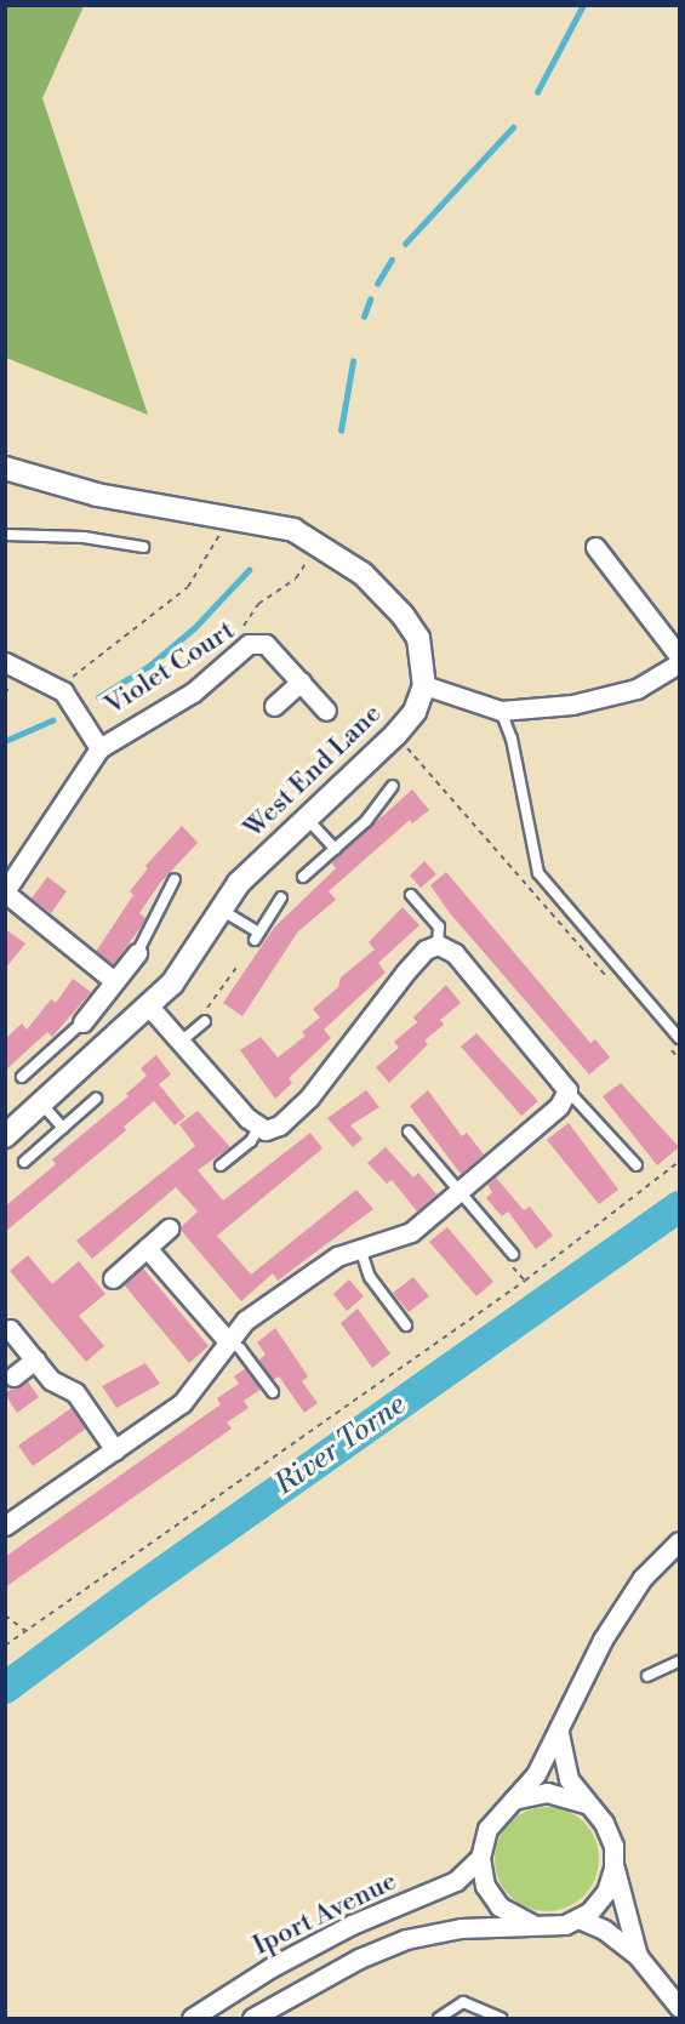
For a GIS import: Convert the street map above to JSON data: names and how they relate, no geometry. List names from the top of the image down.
{
  "streets": {
    "street": ["Violet Court", "West End Lane", "Iport Avenue"]
  },
  "water": ["River Torne"]
}
